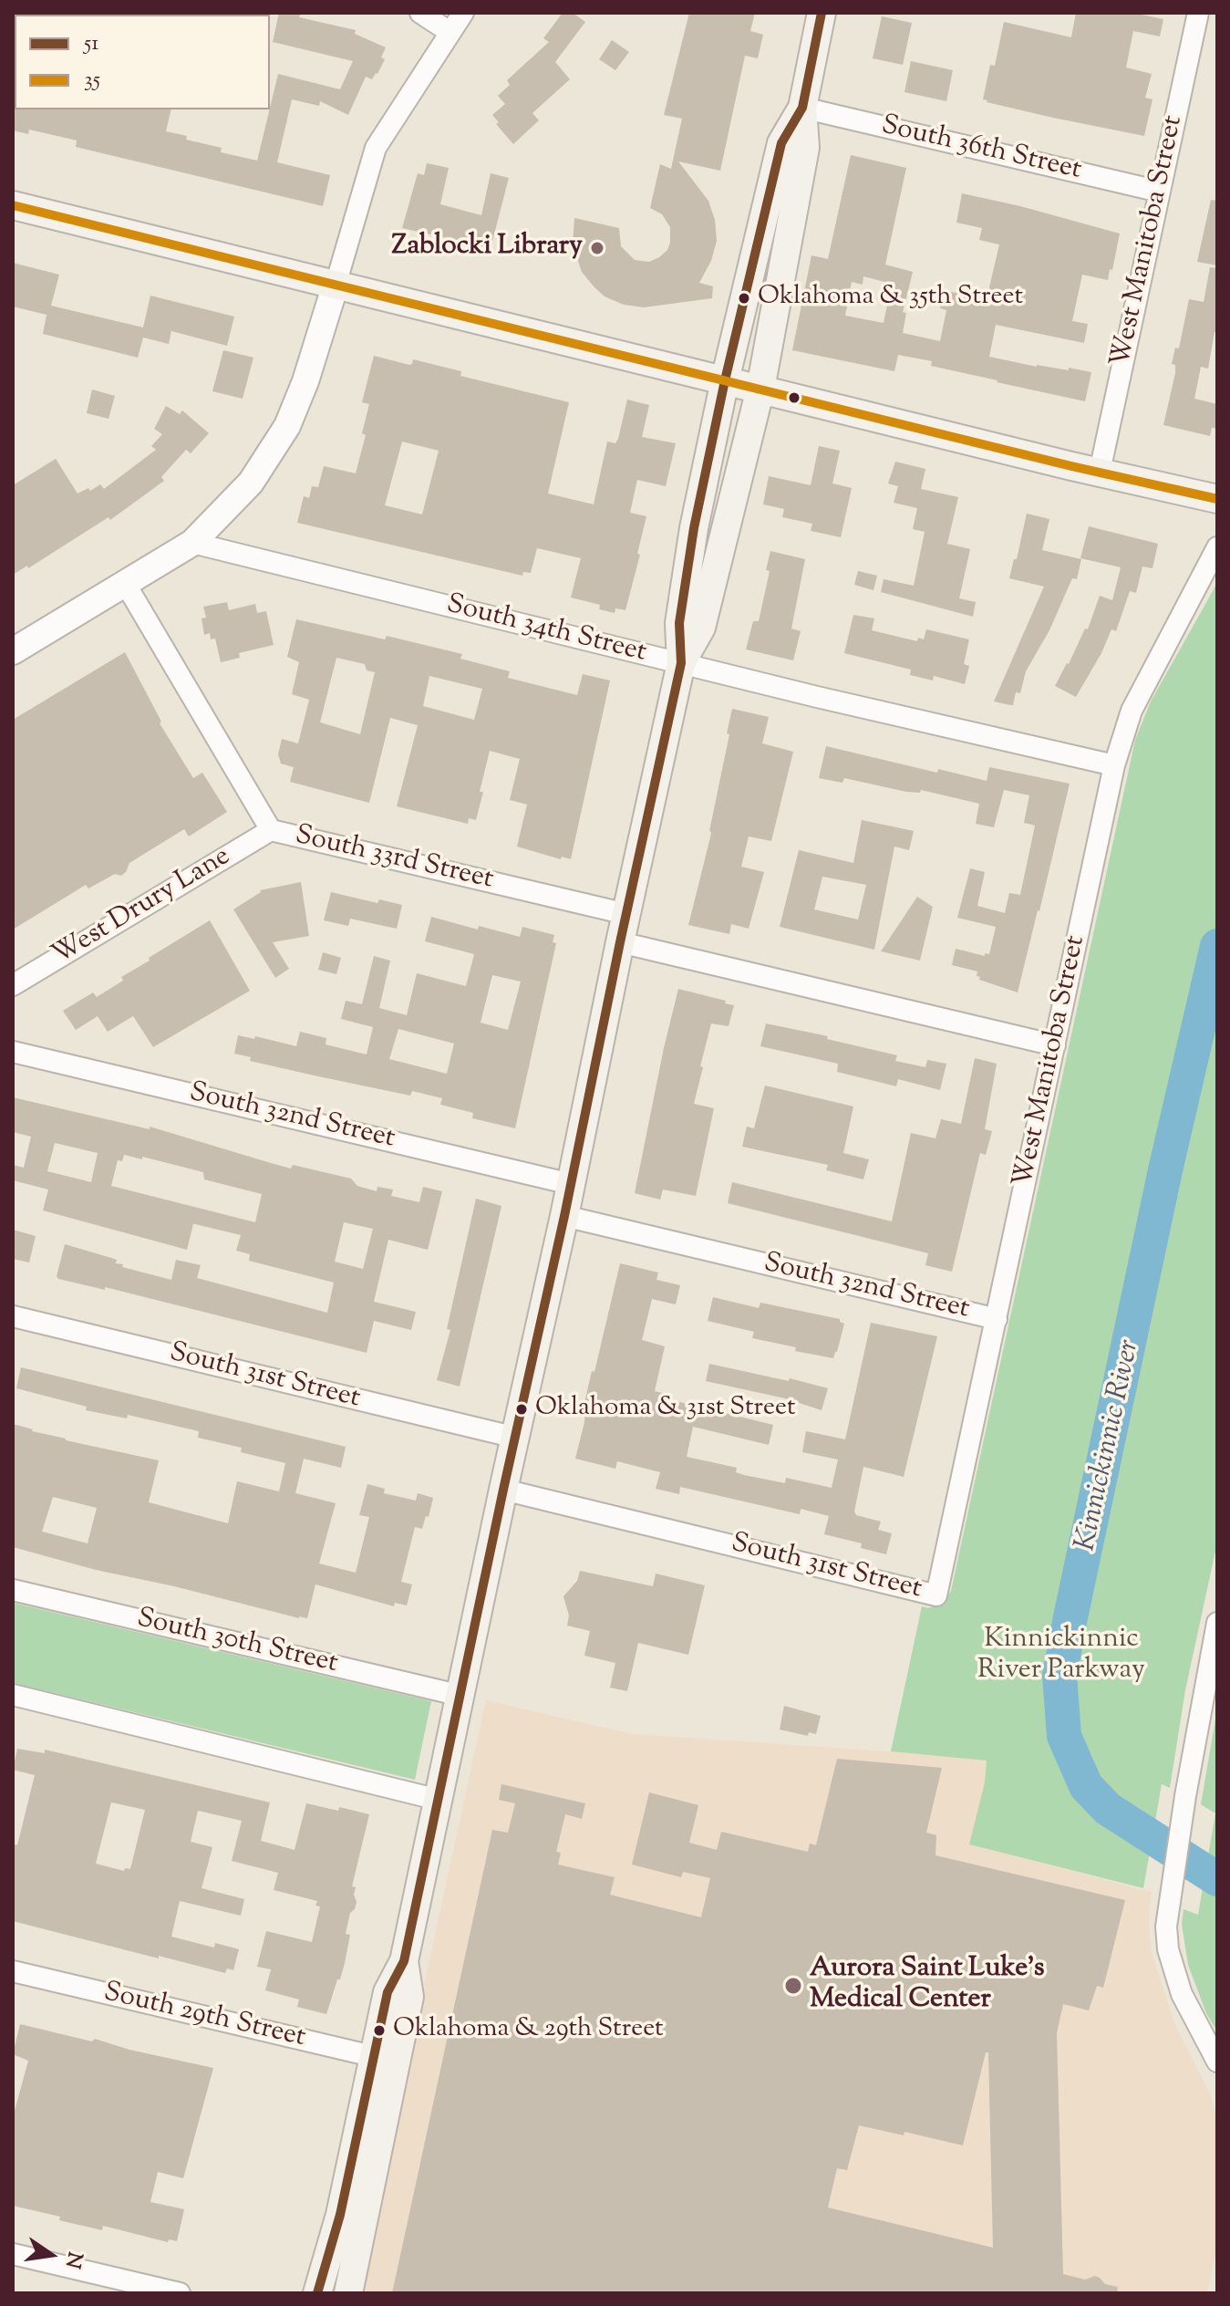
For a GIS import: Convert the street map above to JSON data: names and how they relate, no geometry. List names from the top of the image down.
{
  "streets": {
    "street": [
      "South 36th Street",
      "West Manitoba Street",
      "South 34th Street",
      "South 33rd Street",
      "West Drury Lane",
      "South 32nd Street",
      "South 31st Street",
      "South 30th Street",
      "South 29th Street"
    ]
  },
  "crossings": [
    ["South 36th Street", "West Manitoba Street"],
    ["West Manitoba Street", "South 34th Street"],
    ["West Manitoba Street", "South 32nd Street"],
    ["West Manitoba Street", "South 31st Street"],
    ["South 33rd Street", "West Drury Lane"]
  ],
  "water": ["Kinnickinnic River"],
  "parks": ["Kinnickinnic River Parkway"],
  "places": [
    "Zablocki Library",
    "Oklahoma & 35th Street",
    "Oklahoma & 31st Street",
    "Aurora Saint Luke's Medical Center",
    "Oklahoma & 29th Street"
  ],
  "lines": ["transit line 51", "transit line 35"],
  "legend": ["51", "35"],
  "north": "right"
}
